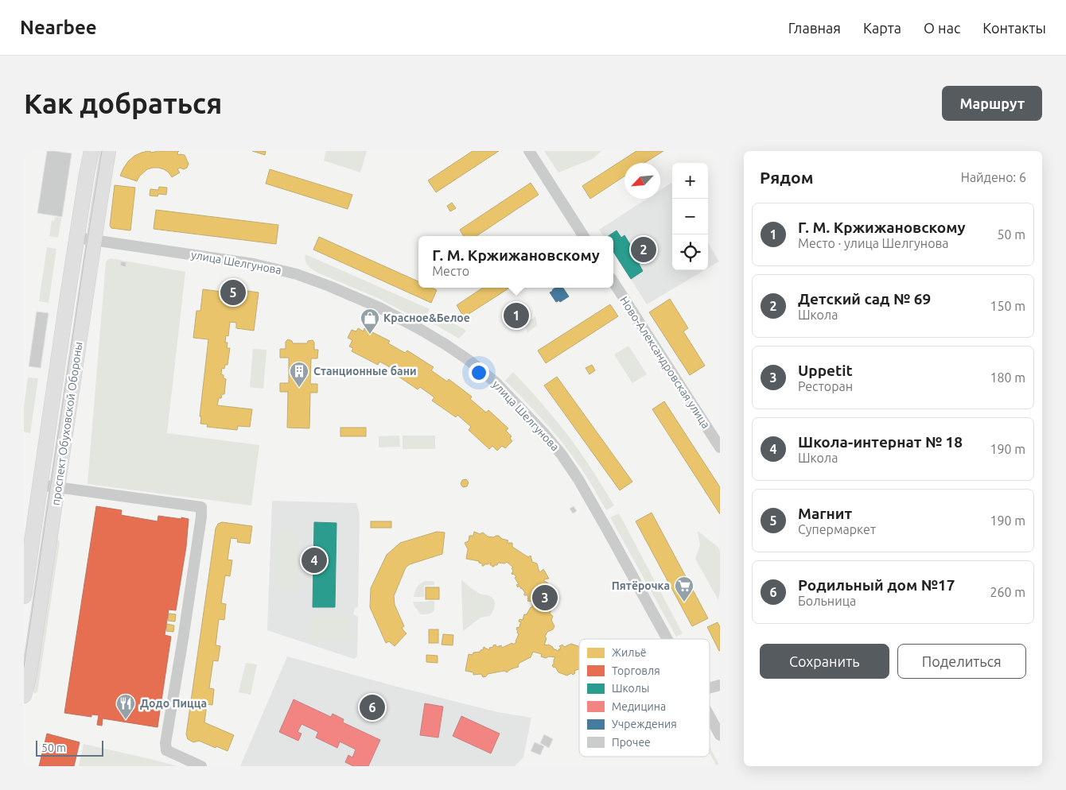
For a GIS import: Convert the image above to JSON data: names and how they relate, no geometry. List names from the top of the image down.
{
  "streets": {
    "main road": ["проспект Обуховской Обороны"],
    "street": ["улица Шелгунова", "Ново-Александровская улица"]
  },
  "crossings": [
    ["улица Шелгунова", "проспект Обуховской Обороны"]
  ],
  "places": {
    "shop": ["Красное&Белое"],
    "building": ["Станционные бани"],
    "supermarket": ["Пятёрочка"],
    "restaurant": ["Додо Пицца"]
  },
  "legend": [
    "Жильё",
    "Торговля",
    "Школы",
    "Медицина",
    "Учреждения",
    "Прочее"
  ],
  "scale_bar": "50 m",
  "north": "bottom left",
  "page": {
    "header": "Nearbee",
    "nav": [
      "Главная",
      "Карта",
      "О нас",
      "Контакты"
    ],
    "buttons": [
      "Маршрут",
      ["Сохранить", "Поделиться"]
    ],
    "title": "Как добраться",
    "heading": ["Рядом", "Найдено: 6"],
    "map_buttons": ["+", "−"],
    "list": [
      {
        "mark": "1",
        "name": "Г. М. Кржижановскому",
        "note": "Место · улица Шелгунова",
        "value": "50 m"
      },
      {
        "mark": "2",
        "name": "Детский сад № 69",
        "note": "Школа",
        "value": "150 m"
      },
      {
        "mark": "3",
        "name": "Uppetit",
        "note": "Ресторан",
        "value": "180 m"
      },
      {
        "mark": "4",
        "name": "Школа-интернат № 18",
        "note": "Школа",
        "value": "190 m"
      },
      {
        "mark": "5",
        "name": "Магнит",
        "note": "Супермаркет",
        "value": "190 m"
      },
      {
        "mark": "6",
        "name": "Родильный дом №17",
        "note": "Больница",
        "value": "260 m"
      }
    ],
    "pins": [
      "2",
      "5",
      "1",
      "4",
      "3",
      "6"
    ],
    "popup": ["Г. М. Кржижановскому", "Место"],
    "scale": "50 m"
  }
}
